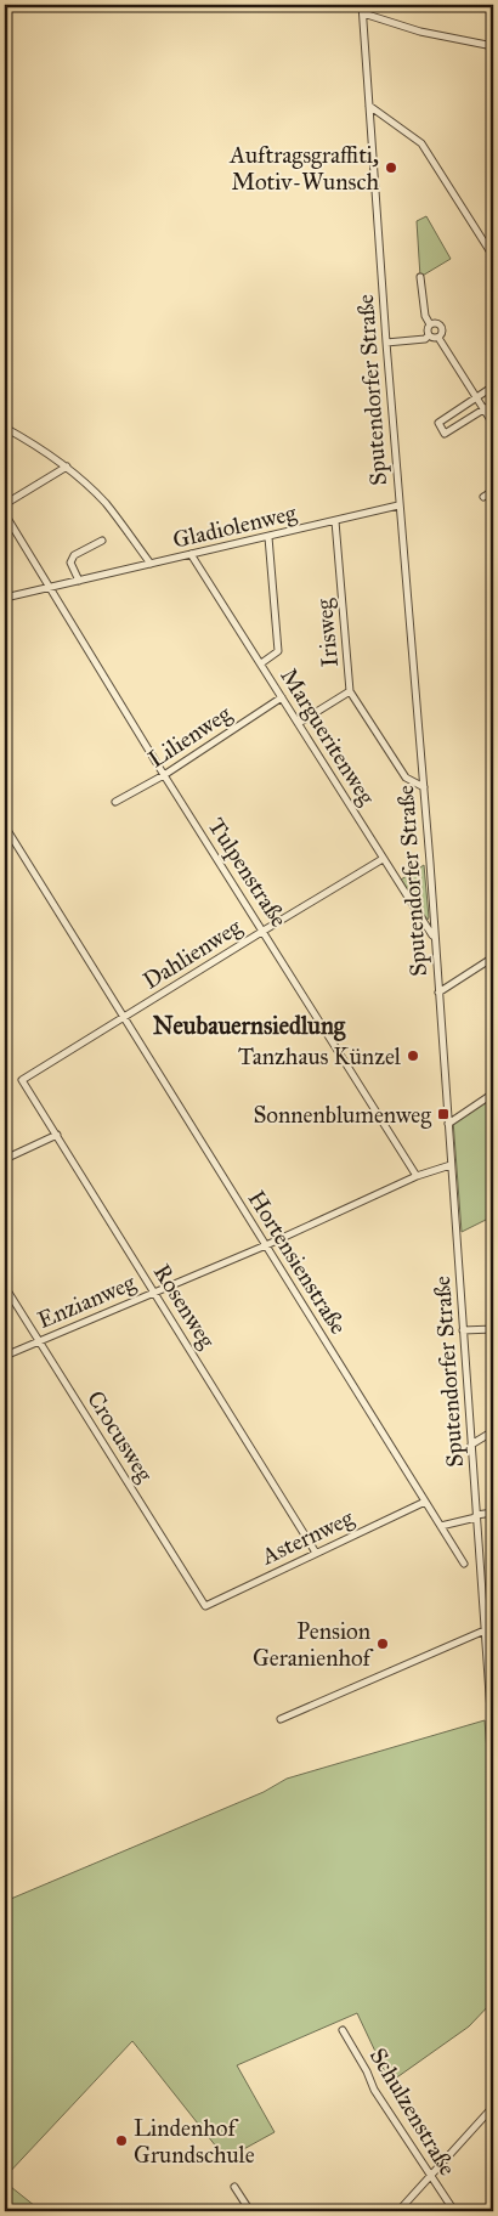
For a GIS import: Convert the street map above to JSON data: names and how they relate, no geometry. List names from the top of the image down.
{
  "streets": {
    "street": [
      "Sputendorfer Straße",
      "Gladiolenweg",
      "Irisweg",
      "Lilienweg",
      "Margueritenweg",
      "Tulpenstraße",
      "Dahlienweg",
      "Hortensienstraße",
      "Enzianweg",
      "Rosenweg",
      "Crocusweg",
      "Asternweg",
      "Schulzenstraße"
    ]
  },
  "crossings": [
    ["Sputendorfer Straße", "Gladiolenweg"],
    ["Sputendorfer Straße", "Irisweg"],
    ["Sputendorfer Straße", "Margueritenweg"],
    ["Sputendorfer Straße", "Enzianweg"],
    ["Gladiolenweg", "Irisweg"],
    ["Gladiolenweg", "Margueritenweg"],
    ["Gladiolenweg", "Tulpenstraße"],
    ["Lilienweg", "Margueritenweg"],
    ["Lilienweg", "Tulpenstraße"],
    ["Margueritenweg", "Dahlienweg"],
    ["Tulpenstraße", "Dahlienweg"],
    ["Tulpenstraße", "Enzianweg"],
    ["Dahlienweg", "Hortensienstraße"],
    ["Dahlienweg", "Rosenweg"],
    ["Hortensienstraße", "Enzianweg"],
    ["Hortensienstraße", "Asternweg"],
    ["Enzianweg", "Rosenweg"],
    ["Enzianweg", "Crocusweg"],
    ["Rosenweg", "Asternweg"],
    ["Crocusweg", "Asternweg"]
  ],
  "districts": ["Neubauernsiedlung"],
  "places": {
    "other": [
      "Auftragsgraffiti, Motiv-Wunsch",
      "Tanzhaus Künzel",
      "Pension Geranienhof",
      "Lindenhof Grundschule"
    ],
    "transit": ["Sonnenblumenweg"]
  }
}
